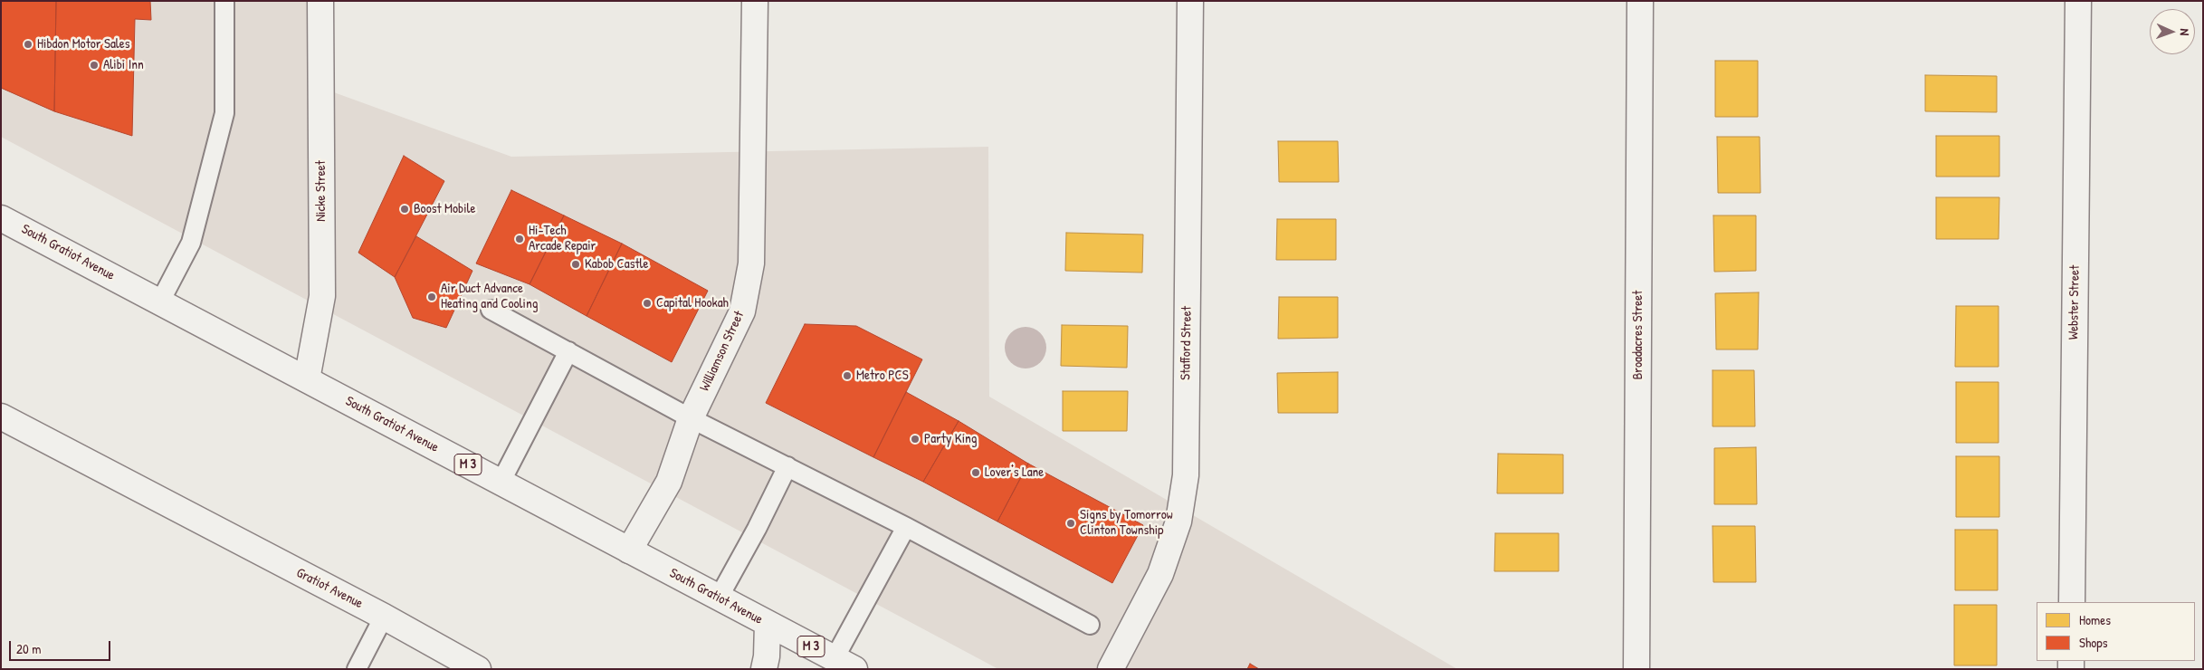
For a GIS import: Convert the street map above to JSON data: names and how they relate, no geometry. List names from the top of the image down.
{
  "streets": {
    "street": [
      "Nicke Street",
      "South Gratiot Avenue",
      "Webster Street",
      "Broadacres Street",
      "Stafford Street",
      "Williamson Street",
      "M 3",
      "Gratiot Avenue"
    ]
  },
  "crossings": [
    ["Nicke Street", "South Gratiot Avenue"],
    ["South Gratiot Avenue", "Williamson Street"]
  ],
  "places": [
    "Hibdon Motor Sales",
    "Alibi Inn",
    "Boost Mobile",
    "Hi-Tech Arcade Repair",
    "Kabob Castle",
    "Air Duct Advance Heating and Cooling",
    "Capital Hookah",
    "Metro PCS",
    "Party King",
    "Lover's Lane",
    "Signs by Tomorrow Clinton Township"
  ],
  "legend": ["Homes", "Shops"],
  "scale_bar": "20 m",
  "north": "right"
}
